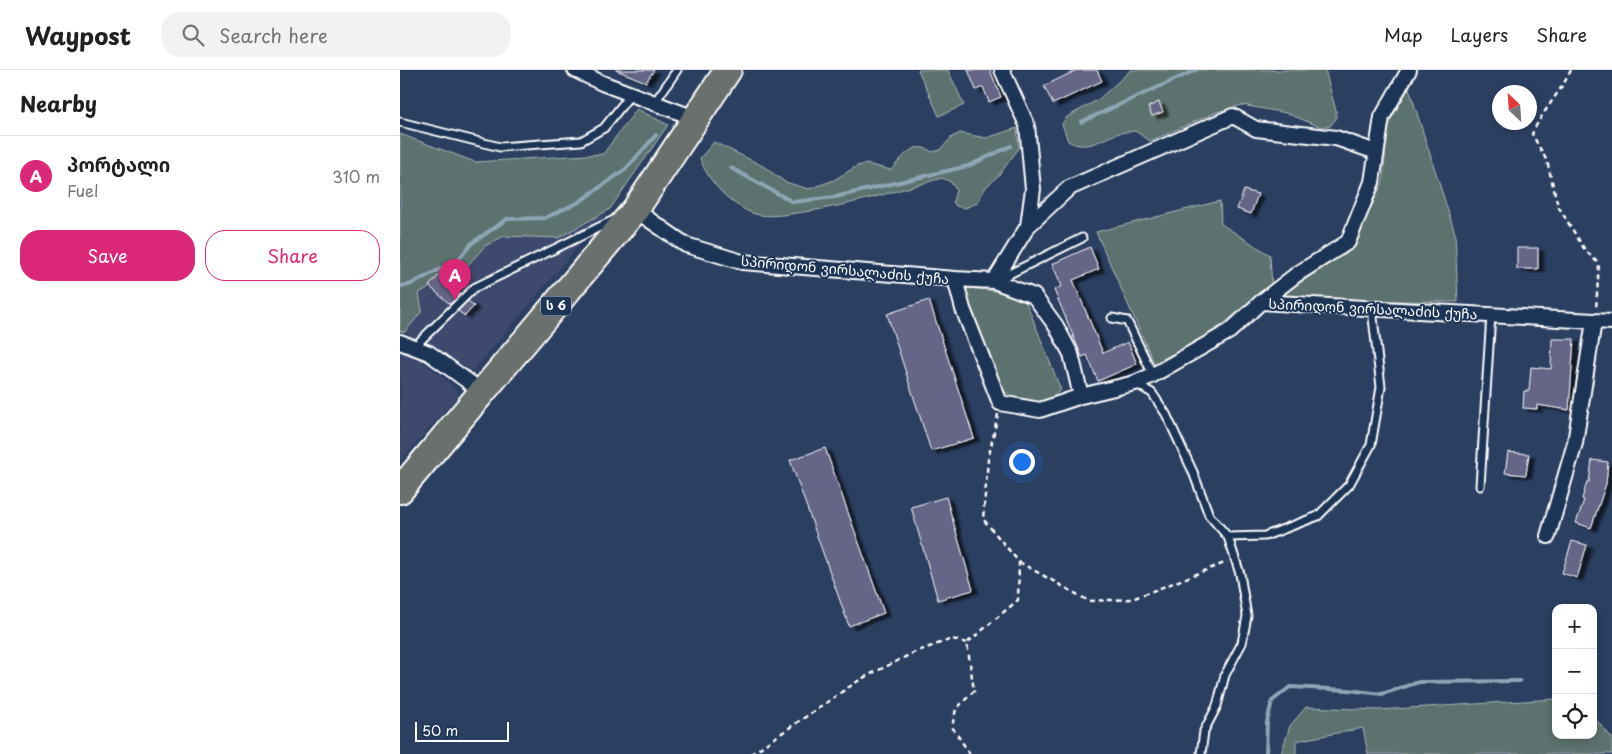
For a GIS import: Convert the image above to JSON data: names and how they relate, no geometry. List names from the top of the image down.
{
  "streets": {
    "highway": ["ს 6"],
    "street": ["სპირიდონ ვირსალაძის ქუჩა"]
  },
  "crossings": [
    ["სპირიდონ ვირსალაძის ქუჩა", "ს 6"]
  ],
  "scale_bar": "50 m",
  "north": "top left",
  "page": {
    "header": "Waypost",
    "search": "Search here",
    "nav": ["Map", "Layers", "Share"],
    "heading": "Nearby",
    "list": [
      {
        "mark": "A",
        "name": "პორტალი",
        "note": "Fuel",
        "value": "310 m"
      }
    ],
    "buttons": ["Save", "Share"],
    "pins": "A",
    "map_buttons": ["+", "−"],
    "scale": "50 m"
  }
}
